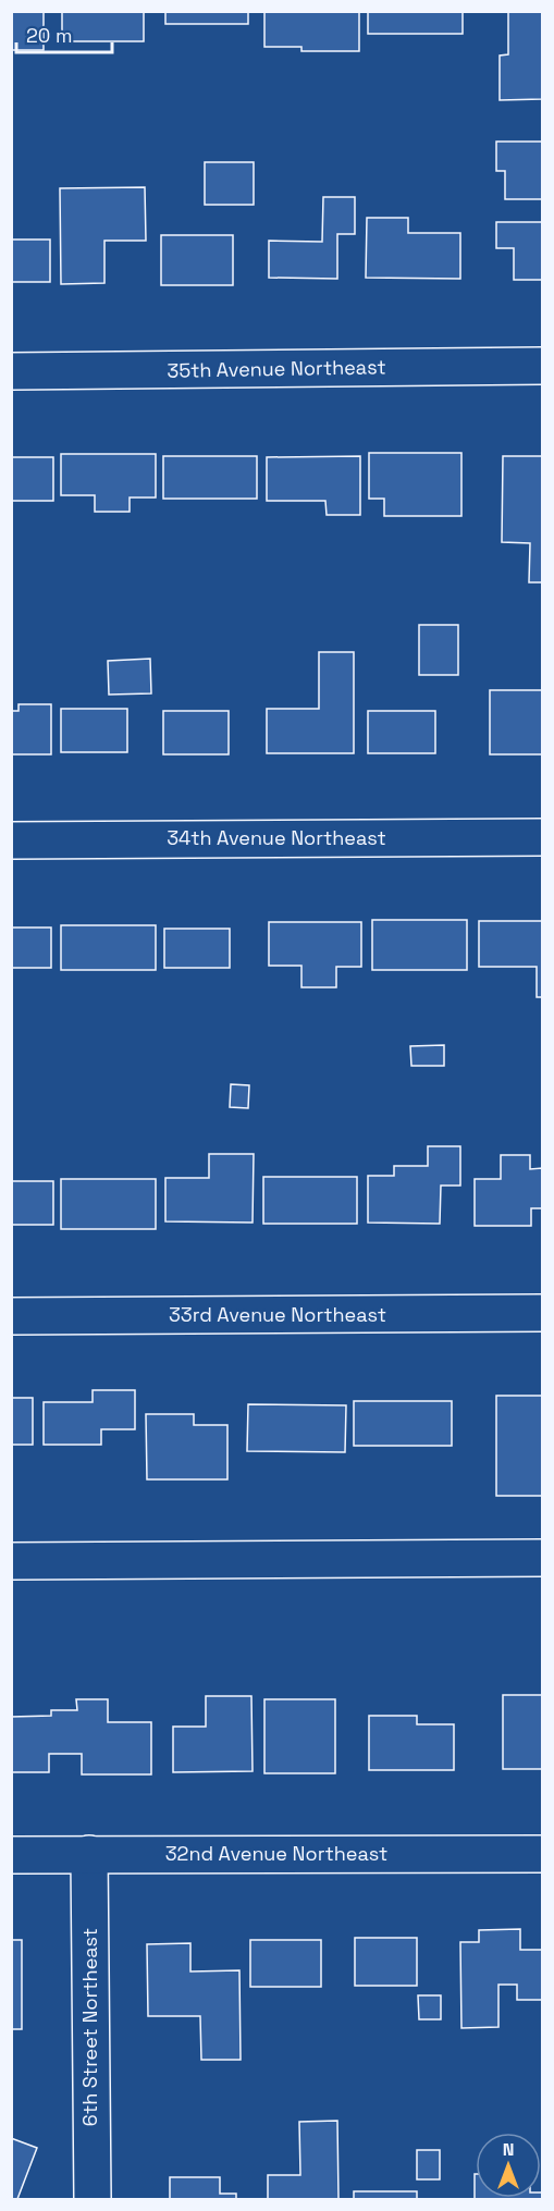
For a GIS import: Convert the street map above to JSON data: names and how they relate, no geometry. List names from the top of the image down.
{
  "streets": {
    "street": [
      "35th Avenue Northeast",
      "34th Avenue Northeast",
      "33rd Avenue Northeast",
      "32nd Avenue Northeast",
      "6th Street Northeast"
    ]
  },
  "crossings": [
    ["32nd Avenue Northeast", "6th Street Northeast"]
  ],
  "scale_bar": "20 m",
  "north": "top"
}
